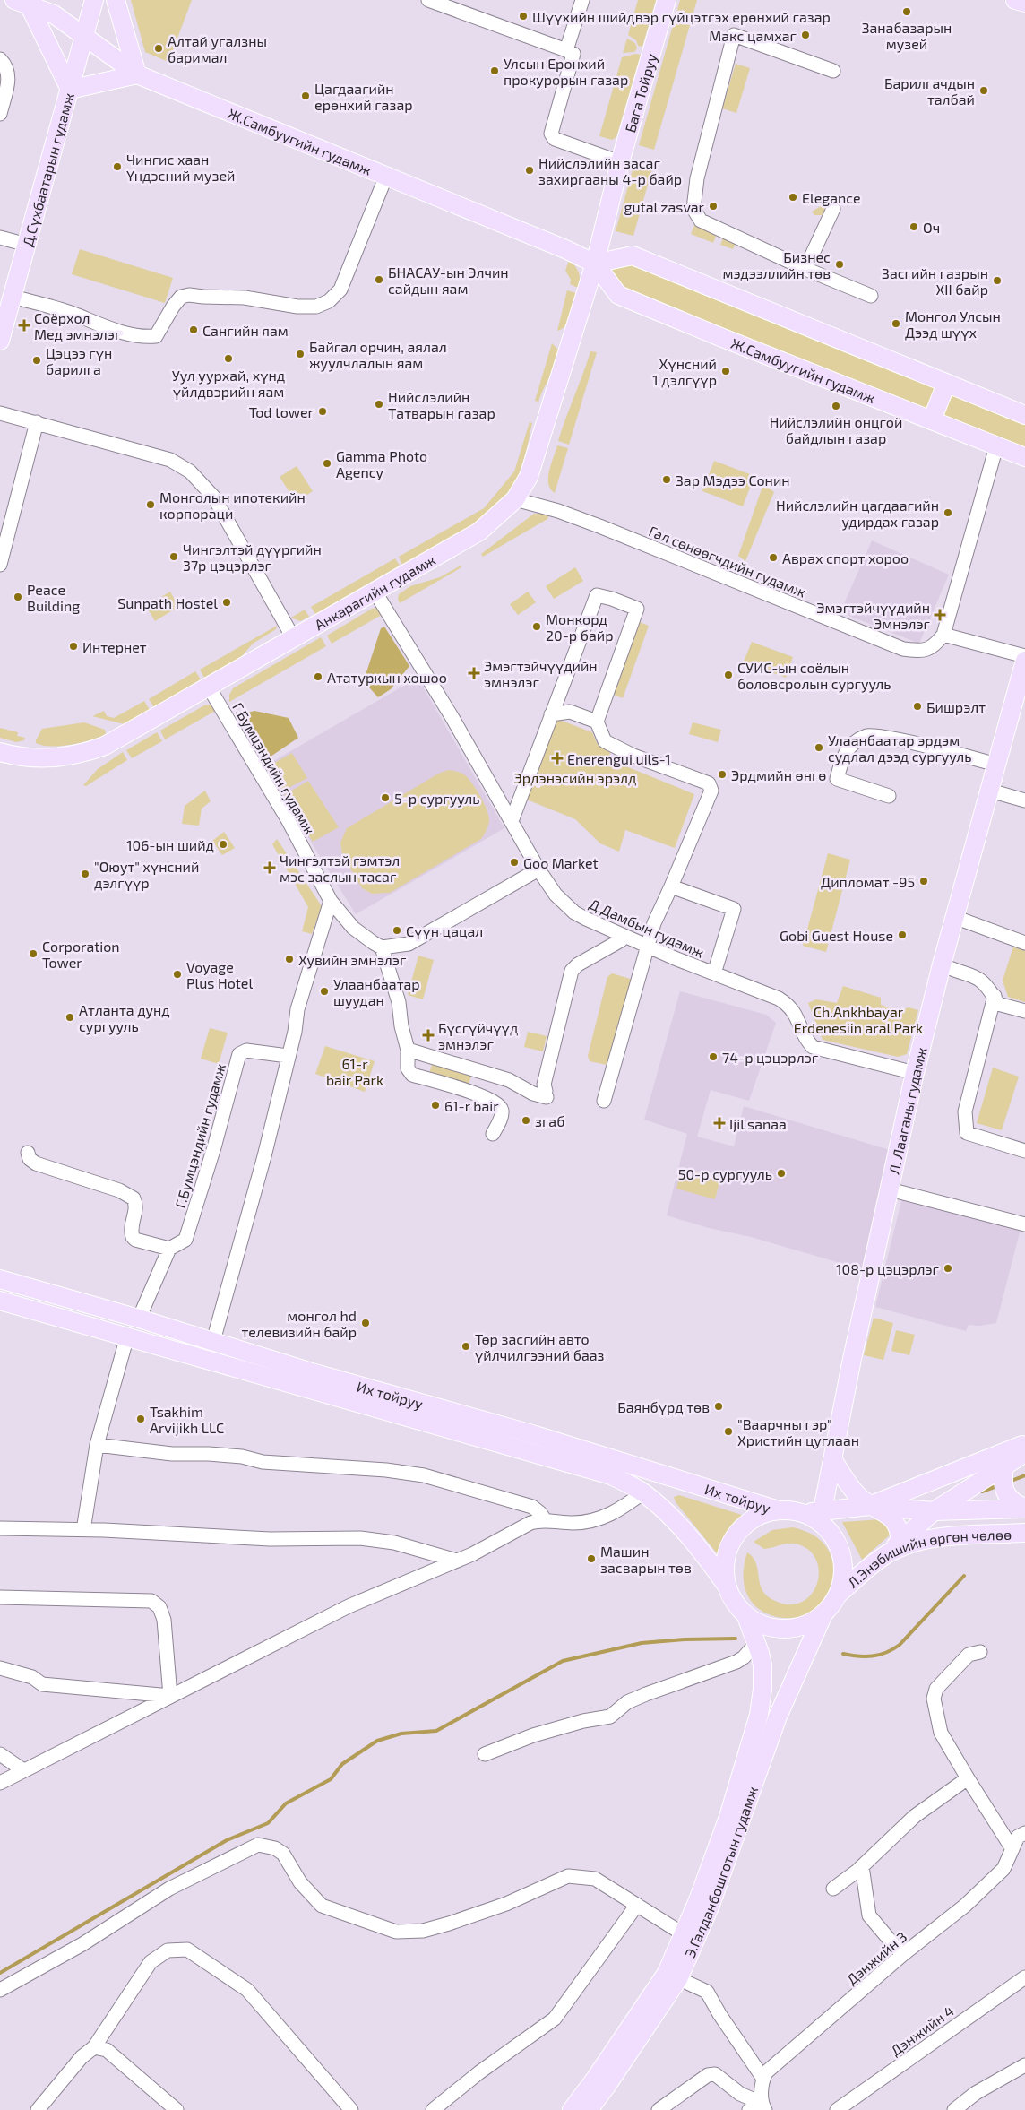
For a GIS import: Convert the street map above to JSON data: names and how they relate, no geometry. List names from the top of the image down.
{
  "streets": {
    "main road": [
      "Бага Тойруу",
      "Ж.Самбуугийн гудамж",
      "Д.Сүхбаатарын гудамж",
      "Анкарагийн гудамж",
      "Л. Лааганы гудамж",
      "Их тойруу",
      "Л.Энэбишийн өргөн чөлөө",
      "Э.Галданбошготын гудамж"
    ],
    "street": [
      "Гал сөнөөгчдийн гудамж",
      "Г.Бумцэндийн гудамж",
      "Д.Дамбын гудамж",
      "Дэнжийн 3",
      "Дэнжийн 4"
    ]
  },
  "crossings": [
    ["Бага Тойруу", "Ж.Самбуугийн гудамж"],
    ["Бага Тойруу", "Анкарагийн гудамж"],
    ["Ж.Самбуугийн гудамж", "Д.Сүхбаатарын гудамж"],
    ["Ж.Самбуугийн гудамж", "Анкарагийн гудамж"],
    ["Гал сөнөөгчдийн гудамж", "Анкарагийн гудамж"],
    ["Анкарагийн гудамж", "Г.Бумцэндийн гудамж"],
    ["Анкарагийн гудамж", "Д.Дамбын гудамж"],
    ["Д.Дамбын гудамж", "Л. Лааганы гудамж"],
    ["Их тойруу", "Л.Энэбишийн өргөн чөлөө"],
    ["Их тойруу", "Э.Галданбошготын гудамж"],
    ["Л.Энэбишийн өргөн чөлөө", "Э.Галданбошготын гудамж"]
  ],
  "parks": ["Эрдэнэсийн эрэлд", "Ch.Ankhbayar Erdenesiin aral Park", "61-r bair Park"],
  "places": {
    "other": [
      "Занабазарын музей",
      "Шүүхийн шийдвэр гүйцэтгэх ерөнхий газар",
      "Макс цамхаг",
      "Алтай угалзны баримал",
      "Улсын Ерөнхий прокурорын газар",
      "Барилгачдын талбай",
      "Цагдаагийн ерөнхий газар",
      "Чингис хаан Үндэсний музей",
      "Нийслэлийн засаг захиргааны 4-р байр",
      "Elegance",
      "gutal zasvar",
      "Оч",
      "Бизнес мэдээллийн төв",
      "БНАСАУ-ын Элчин сайдын яам",
      "Засгийн газрын XII байр",
      "Монгол Улсын Дээд шүүх",
      "Сангийн яам",
      "Байгал орчин, аялал жуулчлалын яам",
      "Уул уурхай, хүнд үйлдвэрийн яам",
      "Цэцээ гүн барилга",
      "Хүнсний 1 дэлгүүр",
      "Нийслэлийн Татварын газар",
      "Нийслэлийн онцгой байдлын газар",
      "Tod tower",
      "Gamma Photo Agency",
      "Зар Мэдээ Сонин",
      "Монголын ипотекийн корпораци",
      "Нийслэлийн цагдаагийн удирдах газар",
      "Чингэлтэй дүүргийн 37р цэцэрлэг",
      "Аврах спорт хороо",
      "Peace Building",
      "Sunpath Hostel",
      "Монкорд 20-р байр",
      "Интернет",
      "СУИС-ын соёлын боловсролын сургууль",
      "Ататуркын хөшөө",
      "Бишрэлт",
      "Улаанбаатар эрдэм судлал дээд сургууль",
      "Эрдмийн өнгө",
      "5-р сургууль",
      "106-ын шийд",
      "Goo Market",
      "\"Оюут\" хүнсний дэлгүүр",
      "Дипломат -95",
      "Сүүн цацал",
      "Gobi Guest House",
      "Corporation Tower",
      "Хувийн эмнэлэг",
      "Voyage Plus Hotel",
      "Улаанбаатар шуудан",
      "Атланта дунд сургууль",
      "74-р цэцэрлэг",
      "61-r bair",
      "згаб",
      "50-р сургууль",
      "108-р цэцэрлэг",
      "монгол hd телевизийн байр",
      "Төр засгийн авто үйлчилгээний бааз",
      "Баянбүрд төв",
      "Tsakhim Arvijikh LLC",
      "\"Ваарчны гэр\" Христийн цуглаан",
      "Машин засварын төв"
    ],
    "health": [
      "Соёрхол Мед эмнэлэг",
      "Эмэгтэйчүүдийн Эмнэлэг",
      "Эмэгтэйчүүдийн эмнэлэг",
      "Enerengui uils-1",
      "Чингэлтэй гэмтэл мэс заслын тасаг",
      "Бүсгүйчүүд эмнэлэг",
      "Ijil sanaa"
    ]
  }
}
